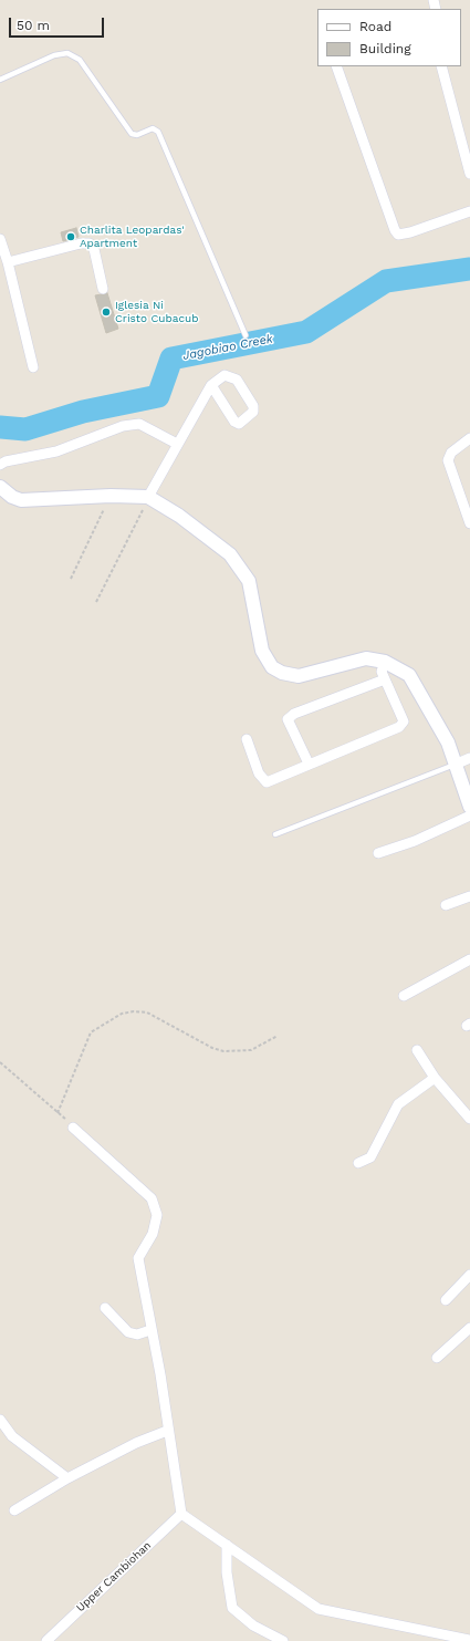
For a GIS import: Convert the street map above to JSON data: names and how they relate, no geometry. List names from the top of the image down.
{
  "streets": {
    "street": ["Upper Cambiohan"]
  },
  "water": ["Jagobiao Creek"],
  "places": ["Charlita Leopardas' Apartment", "Iglesia Ni Cristo Cubacub"],
  "legend": ["Road", "Building"],
  "scale_bar": "50 m"
}
